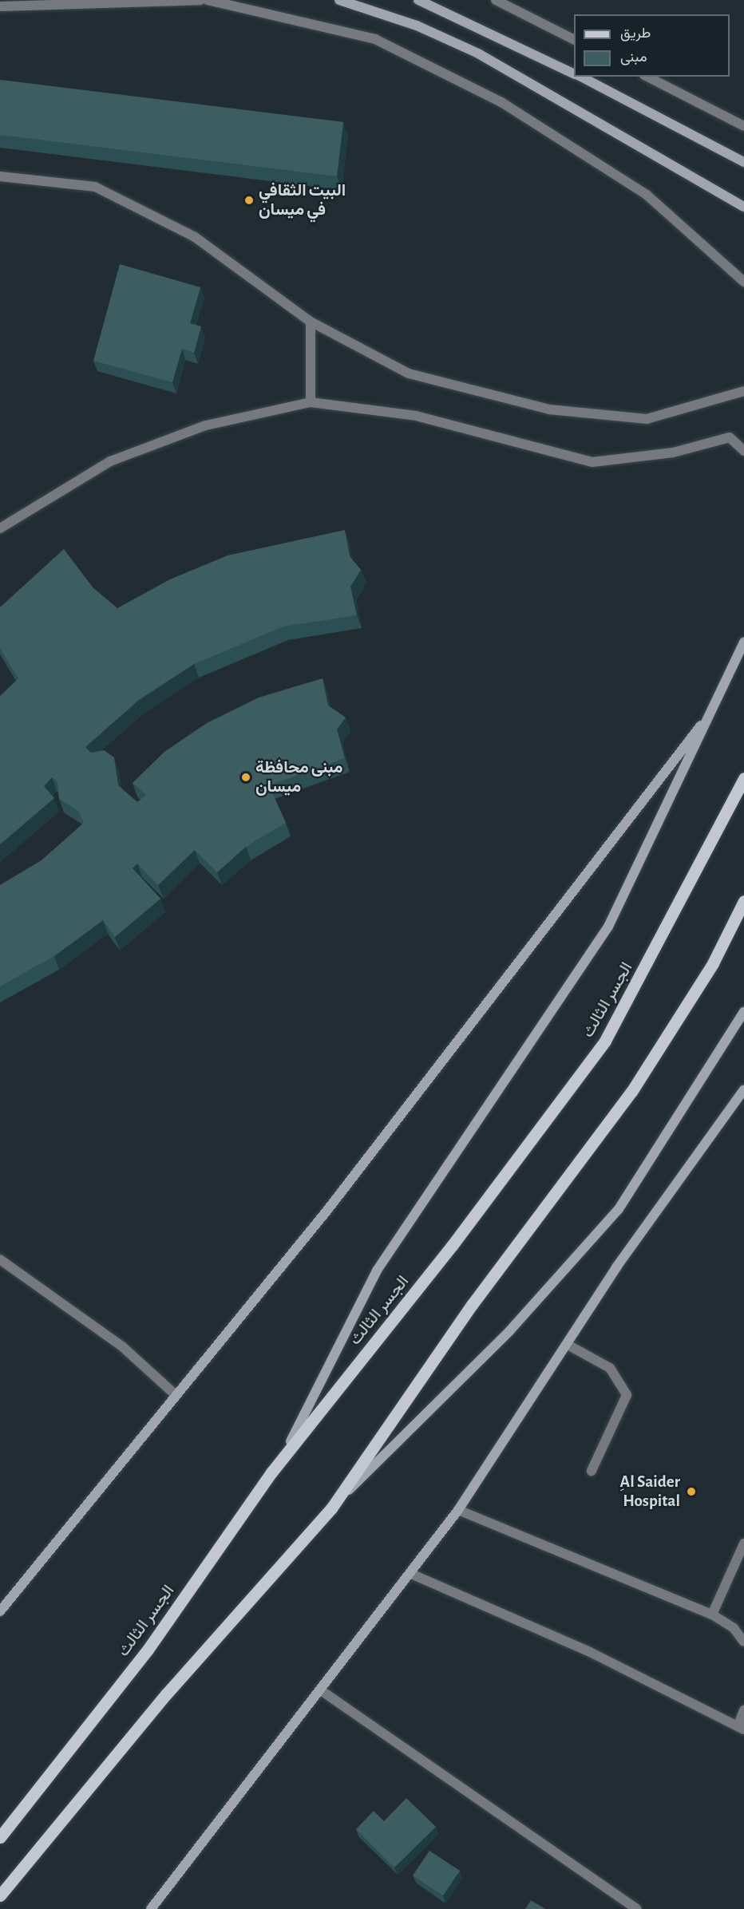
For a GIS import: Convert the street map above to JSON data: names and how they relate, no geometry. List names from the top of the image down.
{
  "streets": {
    "main road": ["الجسر الثالث"]
  },
  "places": ["البيت الثقافي في ميسان", "مبنى محافظة ميسان", "ِAl Saider Hospital"],
  "legend": ["طريق", "مبنى"]
}
